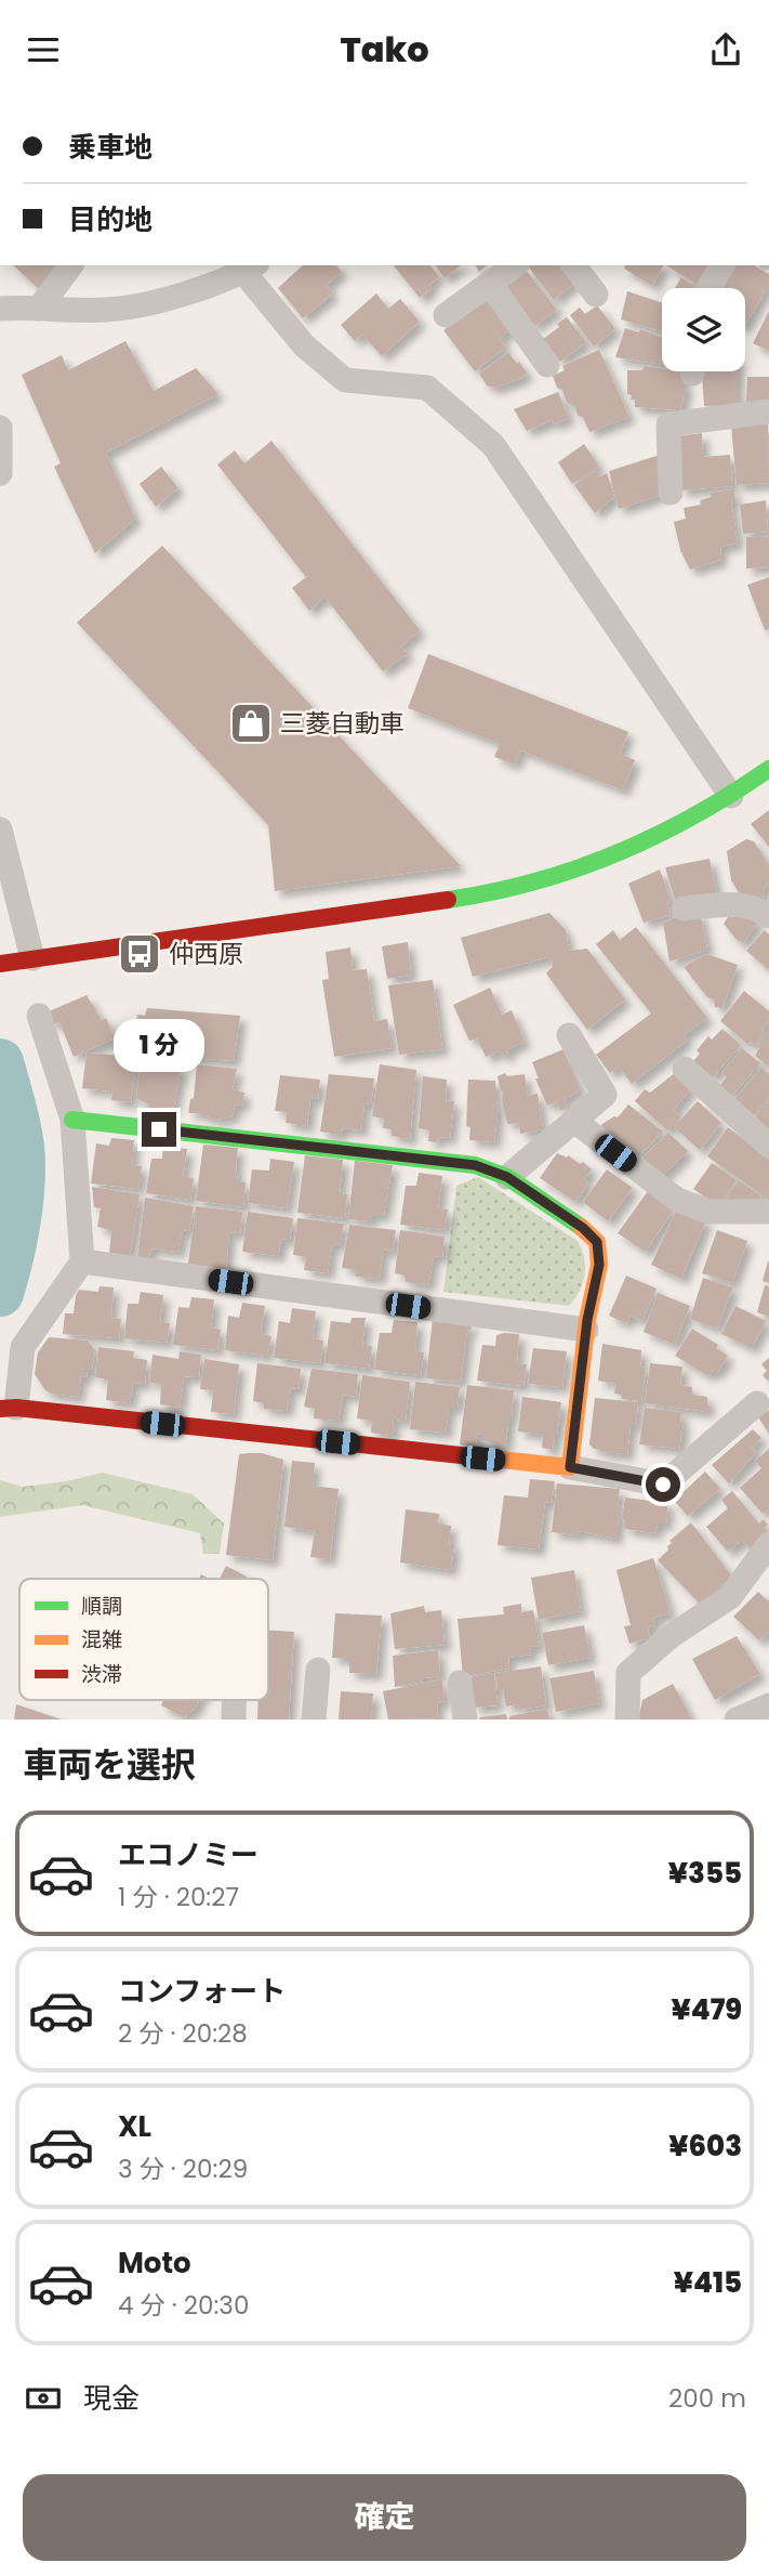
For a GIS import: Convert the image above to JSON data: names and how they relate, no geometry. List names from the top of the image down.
{
  "places": {
    "shop": ["三菱自動車"],
    "bus stop": ["仲西原"]
  },
  "legend": ["順調", "混雑", "渋滞"],
  "page": {
    "header": "Tako",
    "banner": ["乗車地", "目的地"],
    "bubble": "1 分",
    "heading": "車両を選択",
    "list": [
      {
        "name": "エコノミー",
        "note": "1 分 · 20:27",
        "value": "¥355"
      },
      {
        "name": "コンフォート",
        "note": "2 分 · 20:28",
        "value": "¥479"
      },
      {
        "name": "XL",
        "note": "3 分 · 20:29",
        "value": "¥603"
      },
      {
        "name": "Moto",
        "note": "4 分 · 20:30",
        "value": "¥415"
      }
    ],
    "pay": ["現金", "200 m"],
    "buttons": "確定"
  }
}
